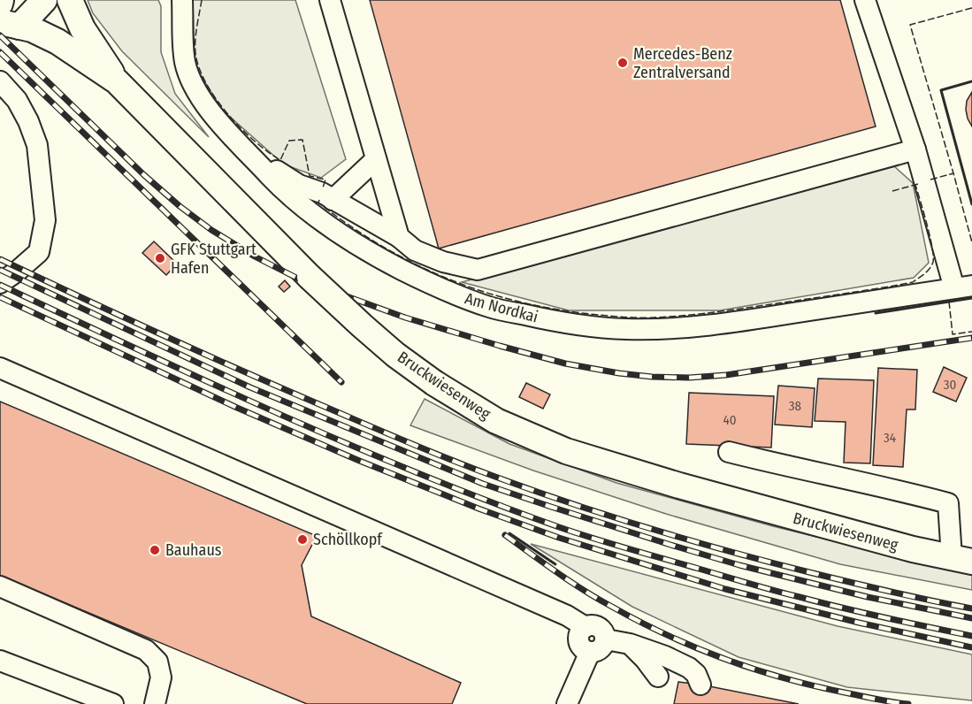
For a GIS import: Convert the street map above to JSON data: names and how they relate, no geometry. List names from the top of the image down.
{
  "streets": {
    "main road": ["Bruckwiesenweg"],
    "street": ["Am Nordkai"]
  },
  "places": [
    "Mercedes-Benz Zentralversand",
    "GFK Stuttgart Hafen",
    "Schöllkopf",
    "Bauhaus"
  ],
  "house_numbers": [
    "30",
    "38",
    "40",
    "34"
  ]
}
